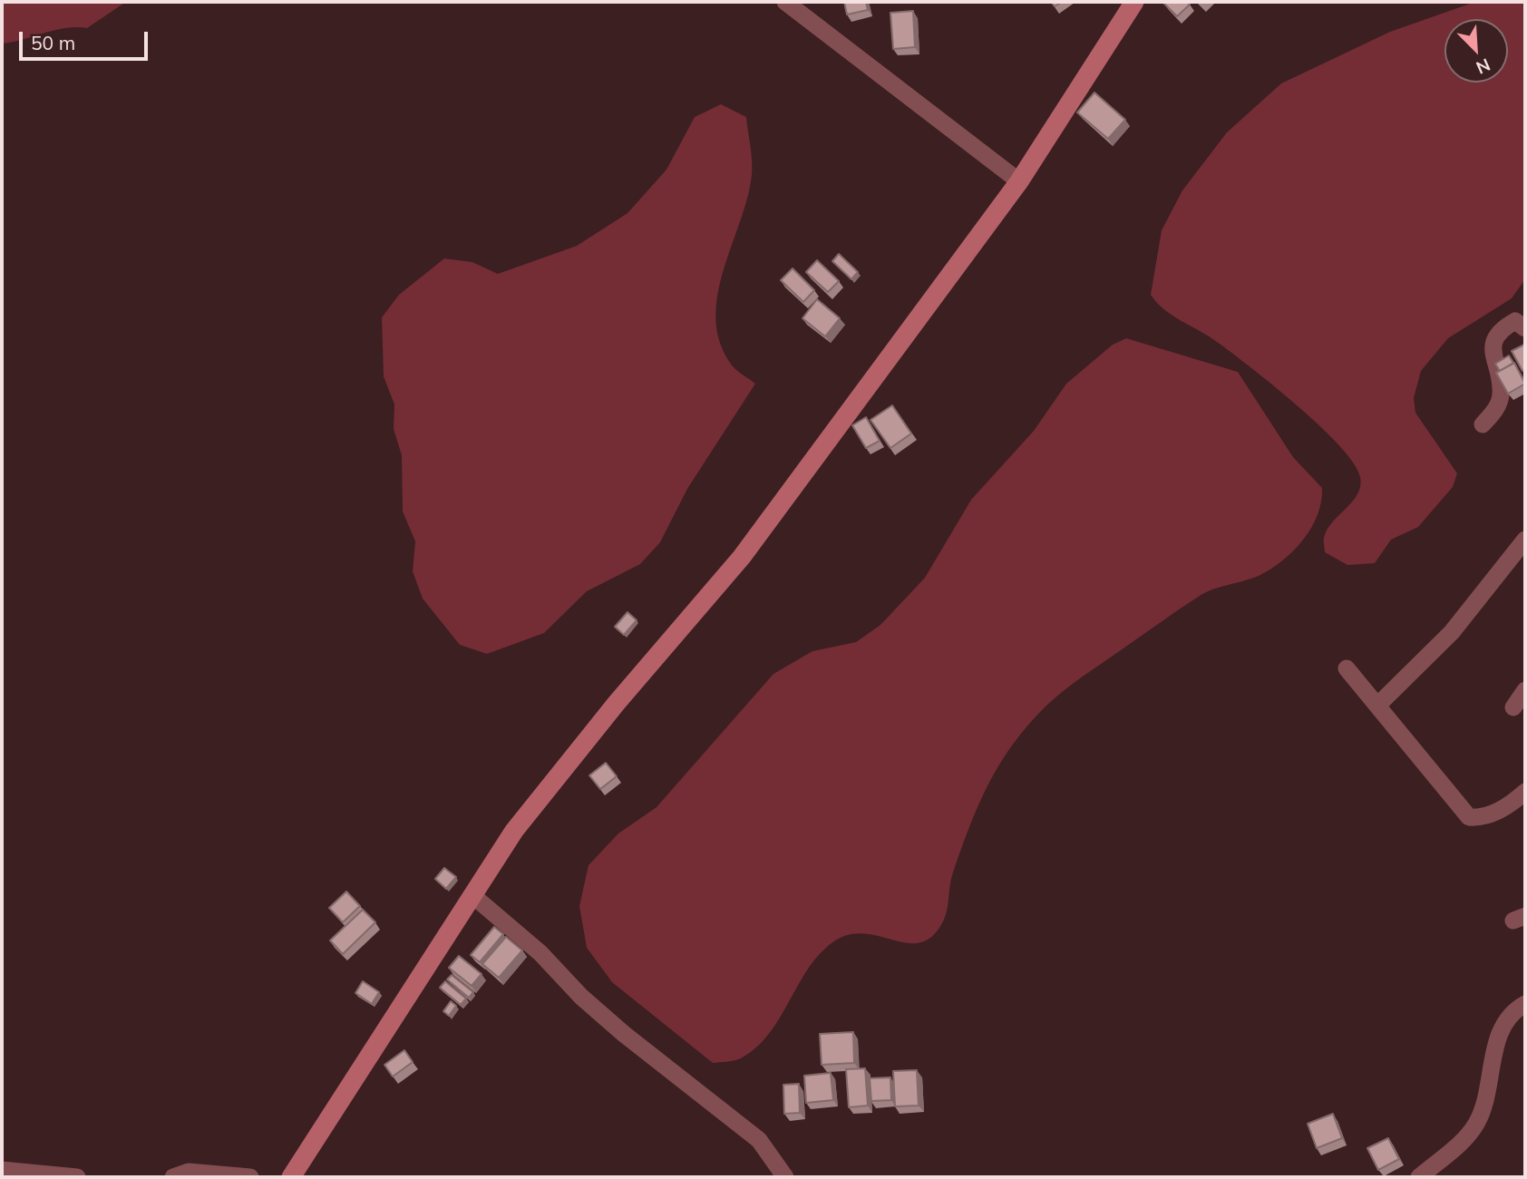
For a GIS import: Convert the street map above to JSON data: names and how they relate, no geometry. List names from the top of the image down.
{
  "scale_bar": "50 m",
  "north": "bottom right"
}
